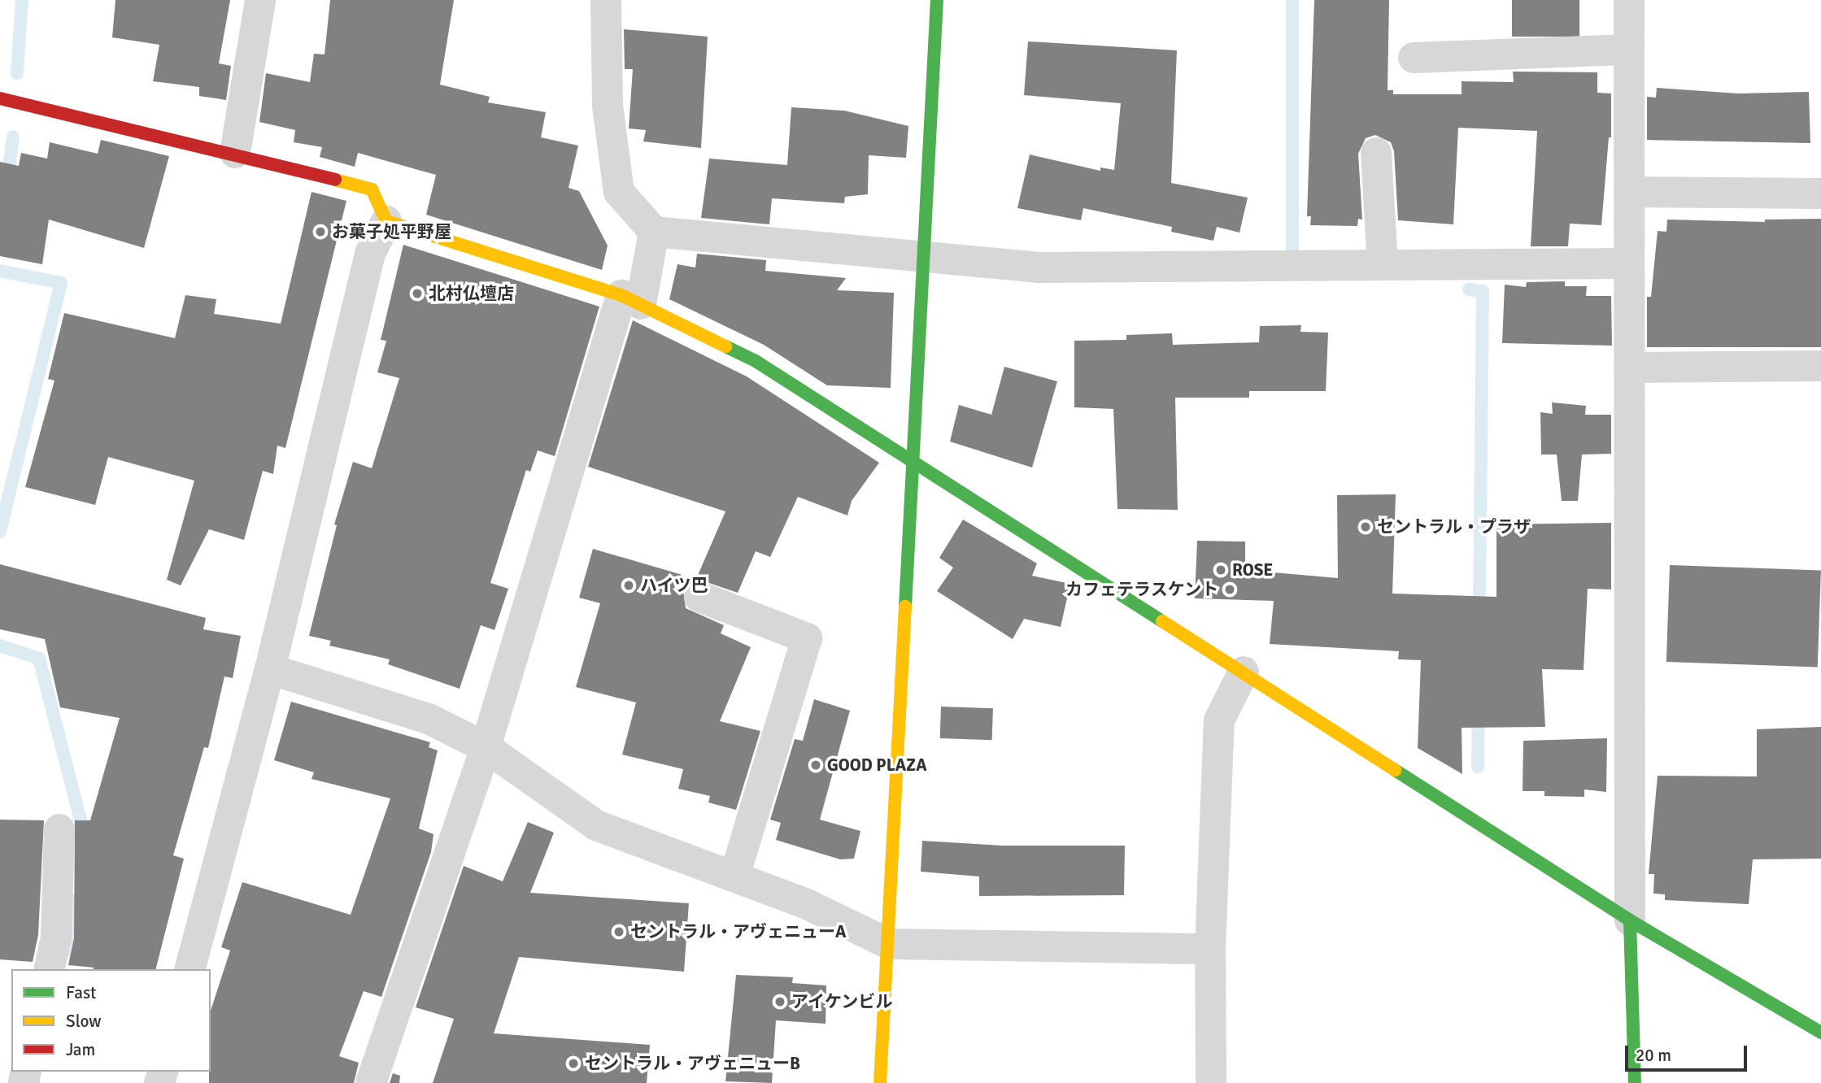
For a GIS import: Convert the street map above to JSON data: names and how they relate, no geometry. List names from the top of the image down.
{
  "places": [
    "お菓子処平野屋",
    "北村仏壇店",
    "セントラル・プラザ",
    "ROSE",
    "ハイツ巴",
    "カフェテラスケント",
    "GOOD PLAZA",
    "セントラル・アヴェニューA",
    "アイケンビル",
    "セントラル・アヴェニューB"
  ],
  "legend": ["Fast", "Slow", "Jam"],
  "scale_bar": "20 m"
}
